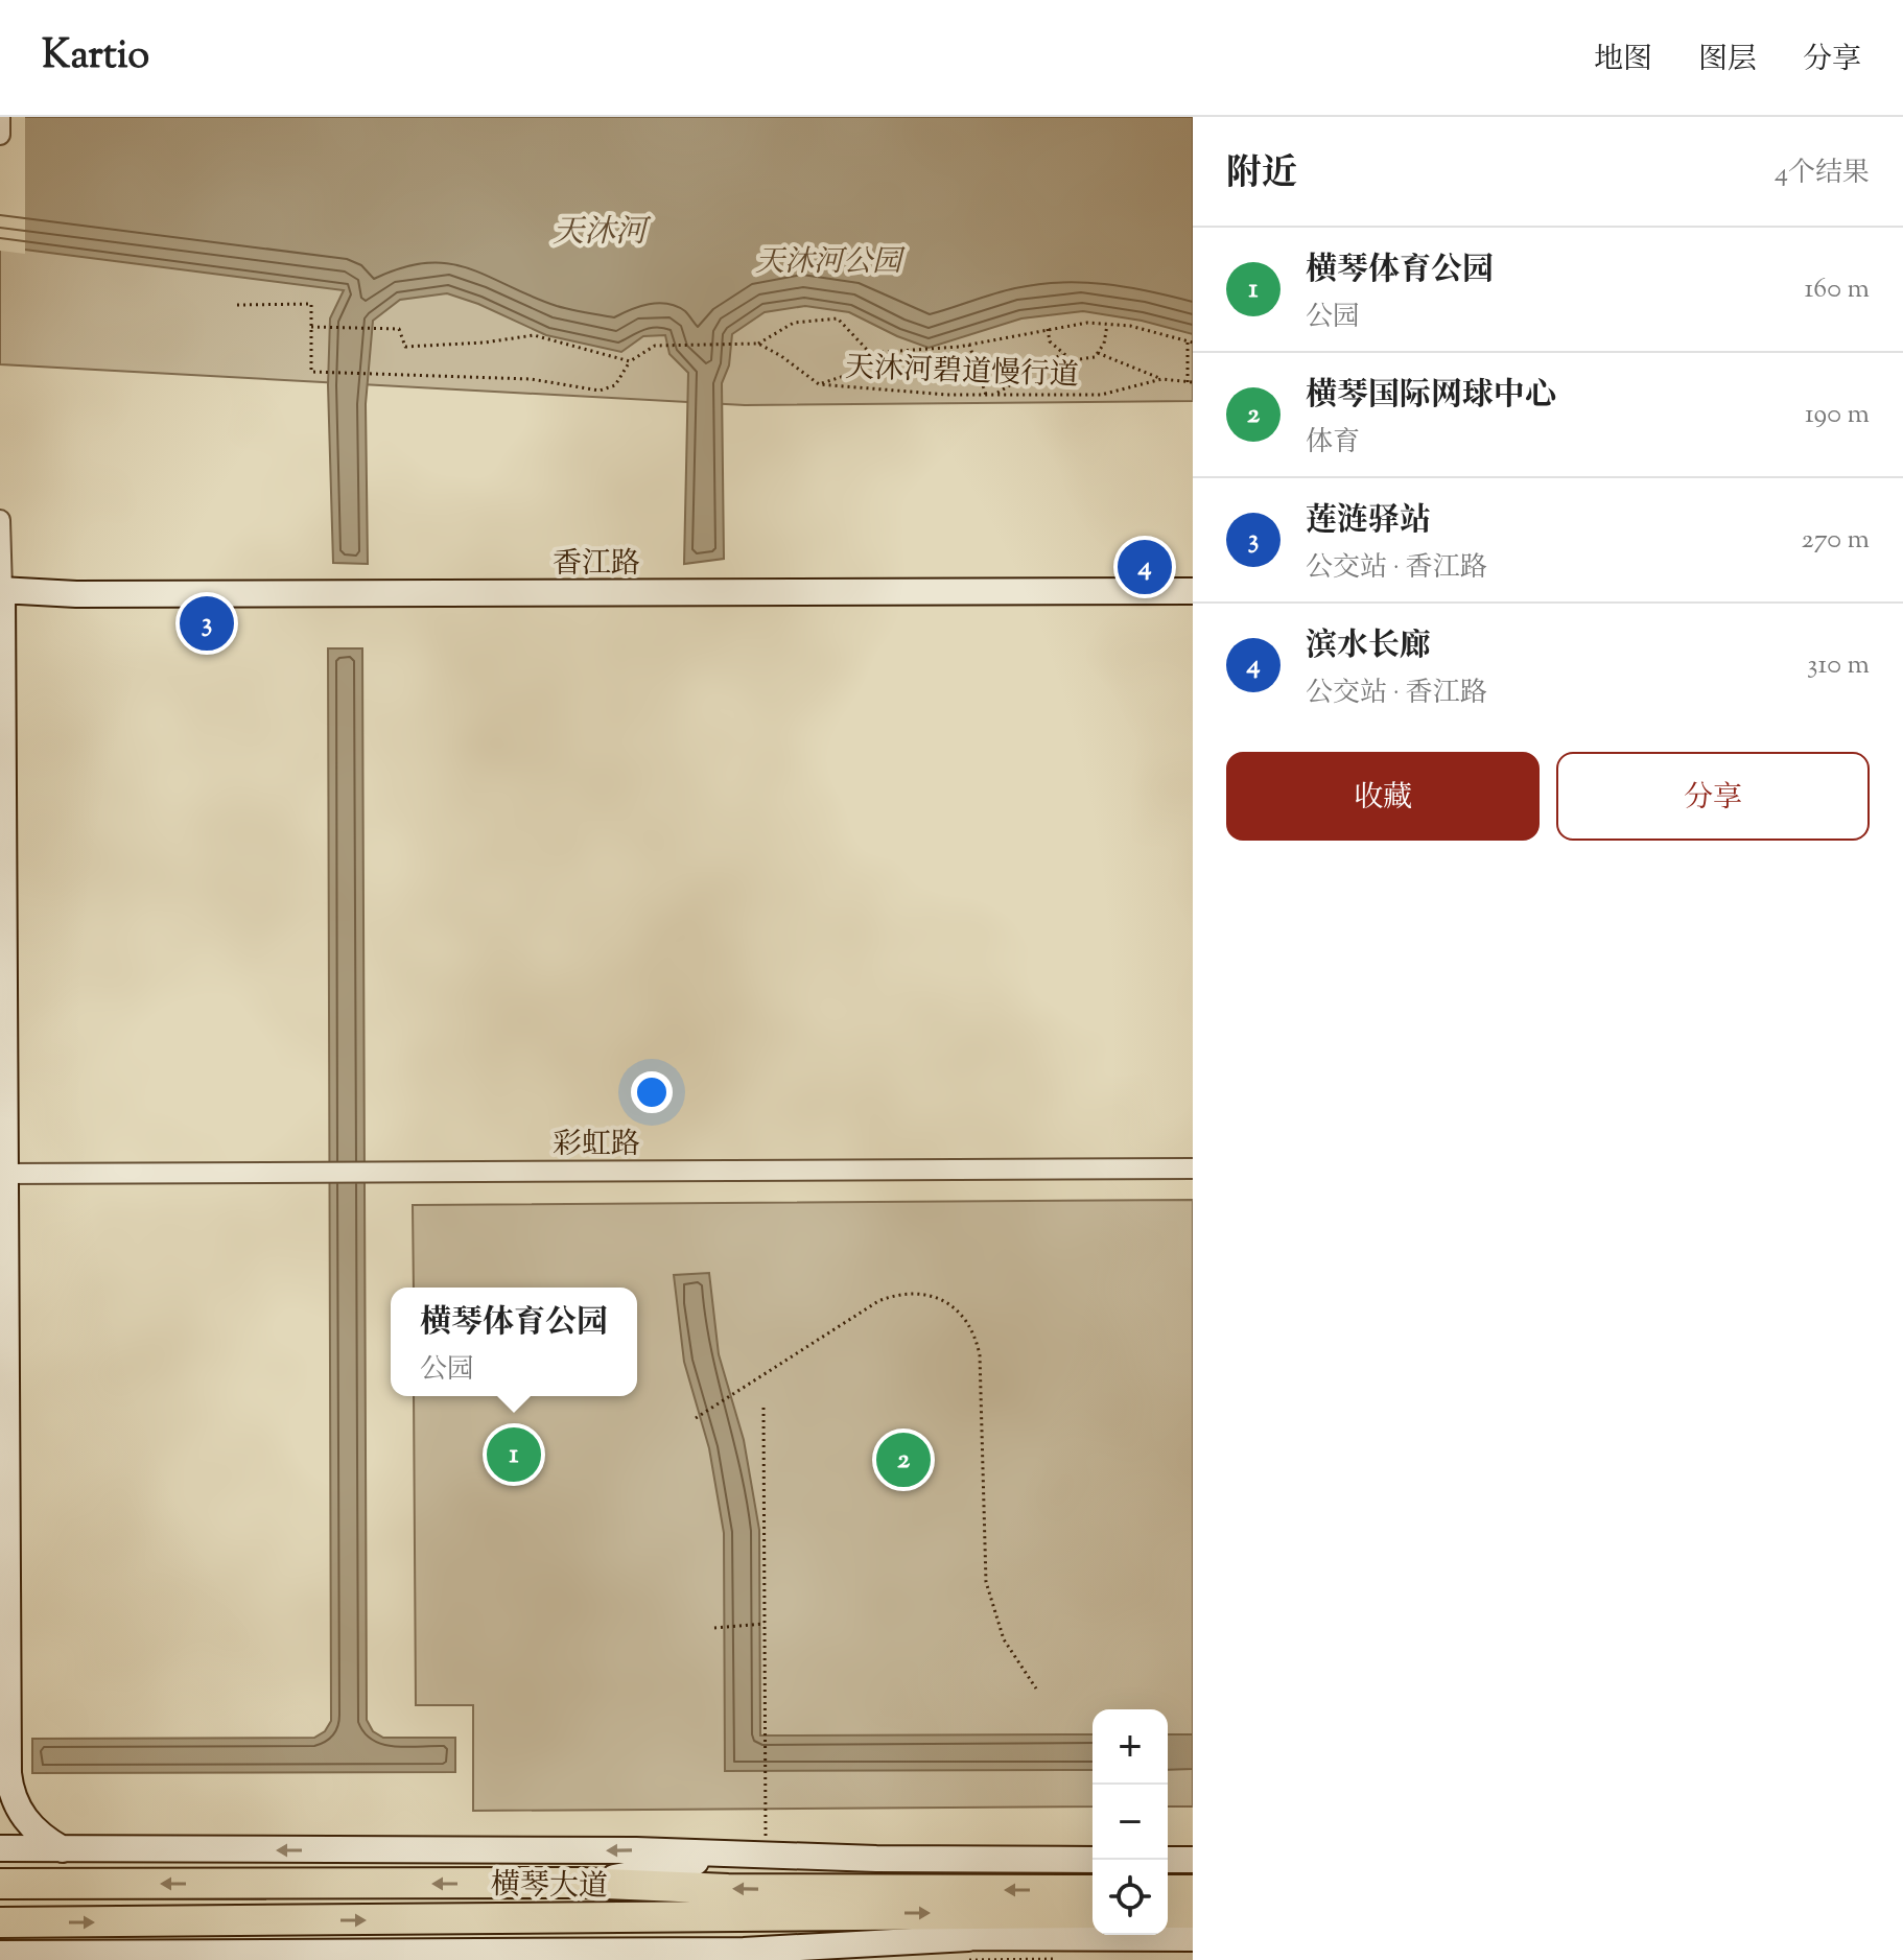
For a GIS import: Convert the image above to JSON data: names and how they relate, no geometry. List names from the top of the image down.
{
  "streets": {
    "main road": ["香江路", "横琴大道"],
    "street": ["彩虹路"],
    "path": ["天沐河碧道慢行道"]
  },
  "water": ["天沐河"],
  "parks": ["天沐河公园"],
  "page": {
    "header": "Kartio",
    "nav": ["地图", "图层", "分享"],
    "heading": ["附近", "4个结果"],
    "list": [
      {
        "mark": "1",
        "name": "横琴体育公园",
        "note": "公园",
        "value": "160 m"
      },
      {
        "mark": "2",
        "name": "横琴国际网球中心",
        "note": "体育",
        "value": "190 m"
      },
      {
        "mark": "3",
        "name": "莲涟驿站",
        "note": "公交站 · 香江路",
        "value": "270 m"
      },
      {
        "mark": "4",
        "name": "滨水长廊",
        "note": "公交站 · 香江路",
        "value": "310 m"
      }
    ],
    "pins": [
      "4",
      "3",
      "1",
      "2"
    ],
    "buttons": ["收藏", "分享"],
    "popup": ["横琴体育公园", "公园"],
    "map_buttons": ["+", "−"]
  }
}
